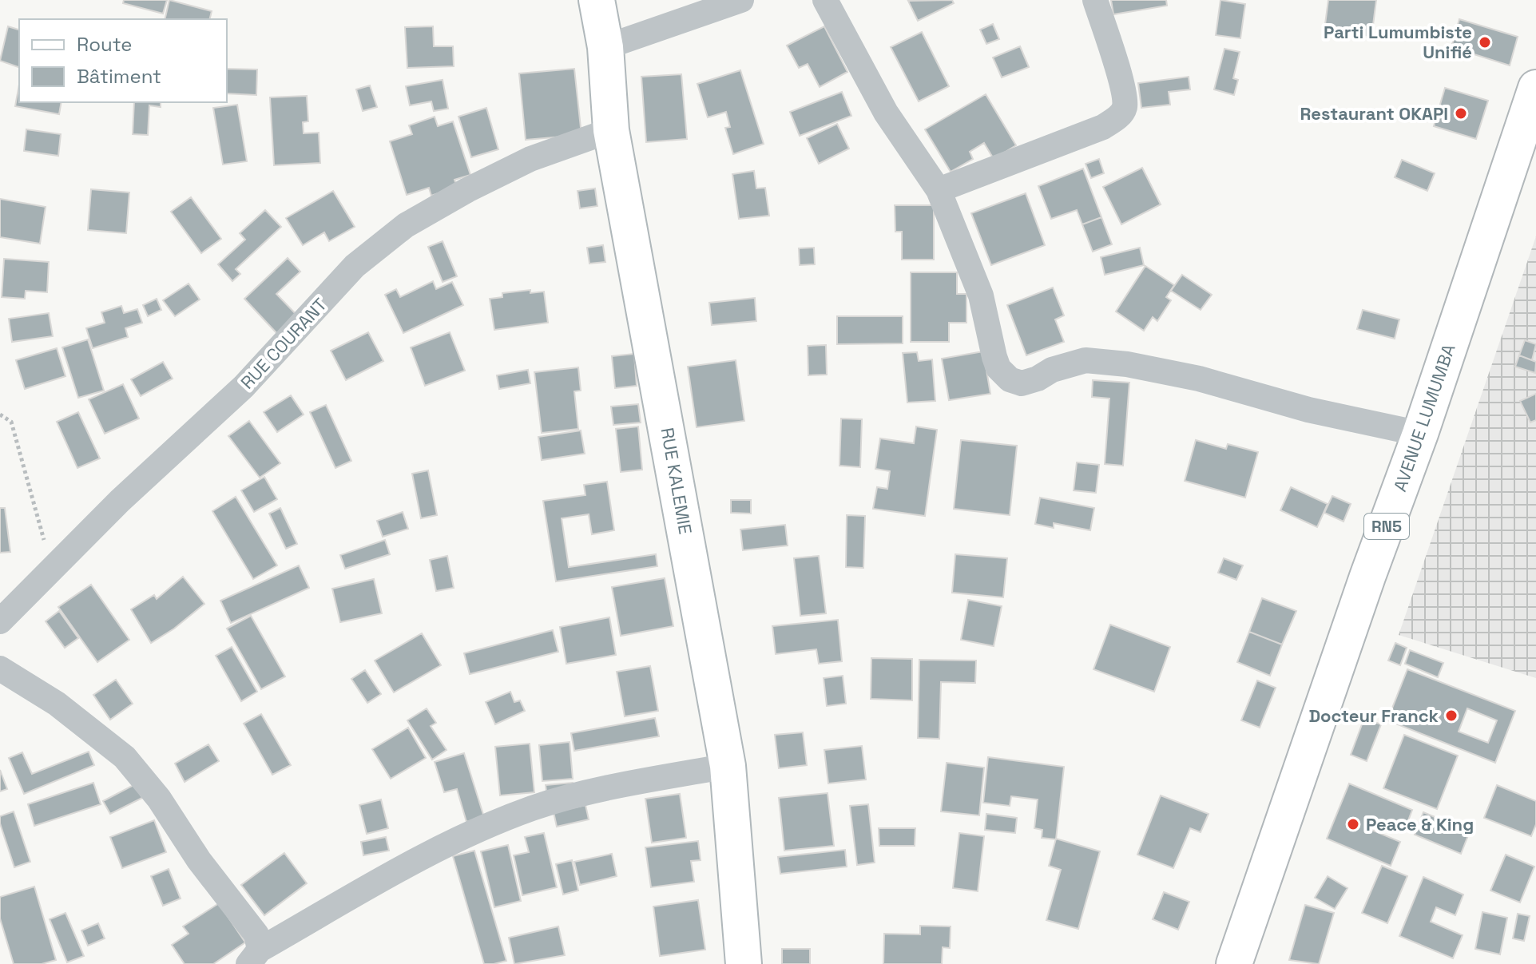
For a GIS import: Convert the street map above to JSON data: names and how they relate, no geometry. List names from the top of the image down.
{
  "streets": {
    "main road": ["AVENUE LUMUMBA", "RUE KALEMIE", "RN5"],
    "street": ["RUE COURANT"]
  },
  "crossings": [
    ["RUE COURANT", "RUE KALEMIE"]
  ],
  "places": [
    "Parti Lumumbiste Unifié",
    "Restaurant OKAPI",
    "Docteur Franck",
    "Peace & King"
  ],
  "legend": ["Route", "Bâtiment"]
}
